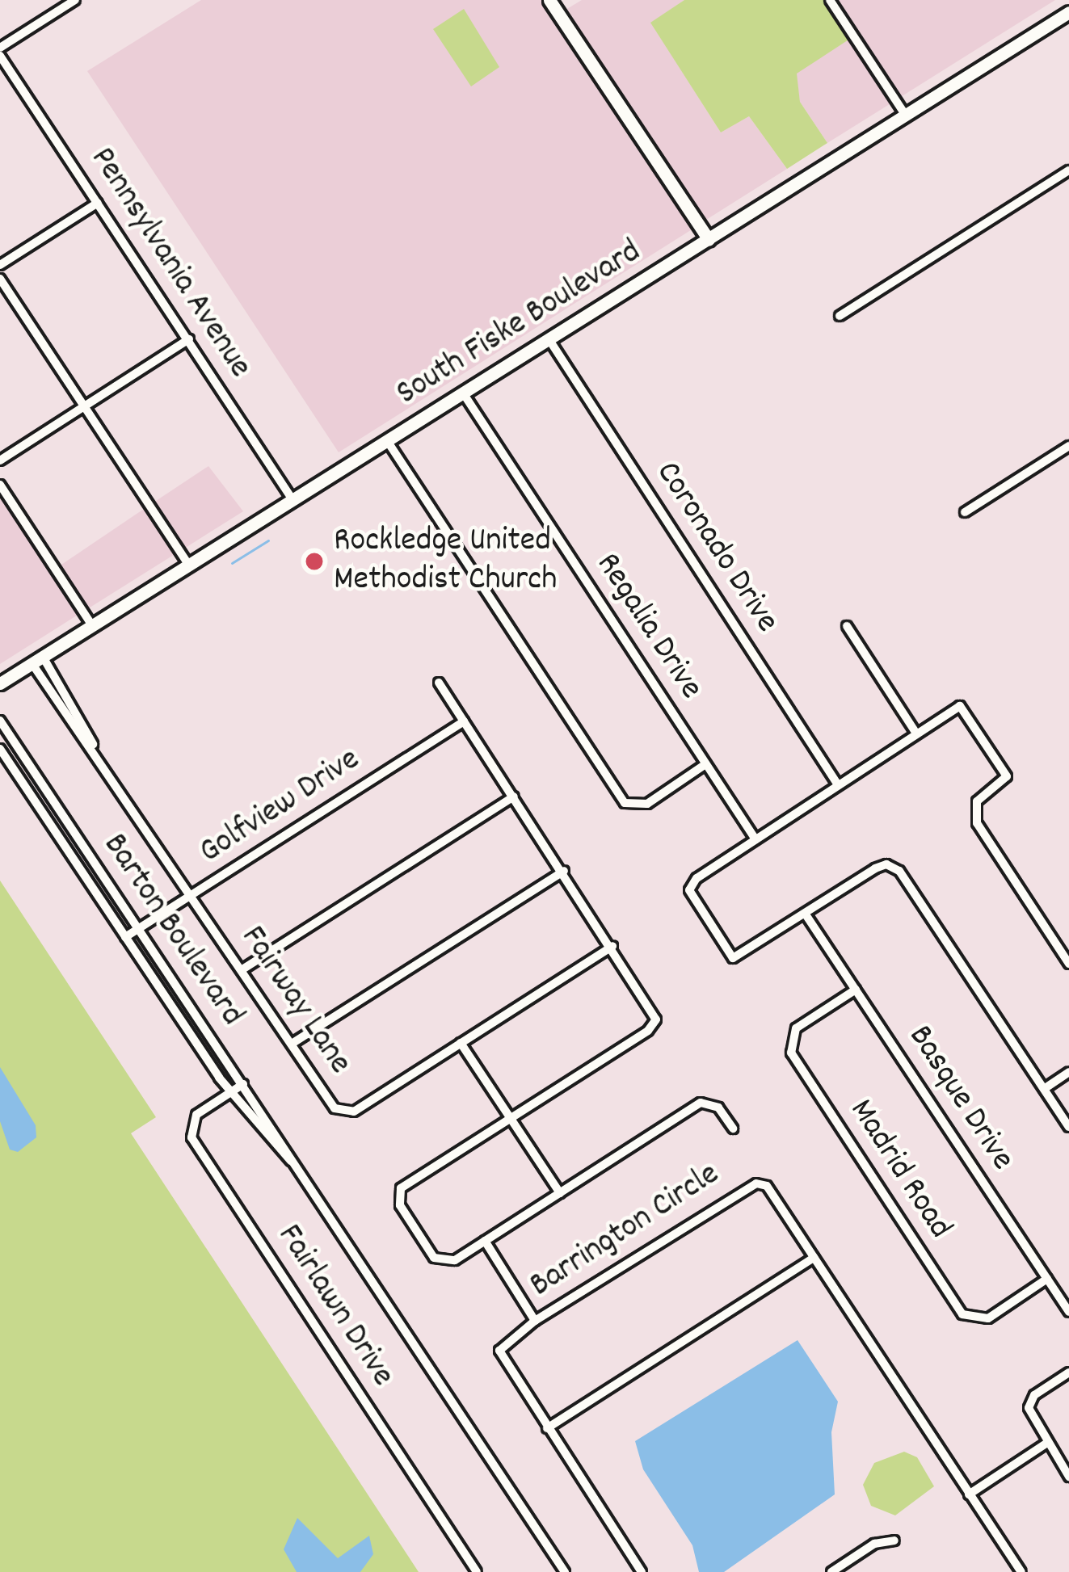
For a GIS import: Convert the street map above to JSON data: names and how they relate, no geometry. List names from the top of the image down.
{
  "streets": {
    "main road": ["South Fiske Boulevard"],
    "street": [
      "Pennsylvania Avenue",
      "Coronado Drive",
      "Regalia Drive",
      "Golfview Drive",
      "Barton Boulevard",
      "Fairway Lane",
      "Basque Drive",
      "Madrid Road",
      "Barrington Circle",
      "Fairlawn Drive"
    ]
  },
  "crossings": [
    ["Pennsylvania Avenue", "South Fiske Boulevard"],
    ["South Fiske Boulevard", "Coronado Drive"],
    ["South Fiske Boulevard", "Regalia Drive"],
    ["South Fiske Boulevard", "Fairway Lane"],
    ["Golfview Drive", "Barton Boulevard"],
    ["Golfview Drive", "Fairway Lane"],
    ["Barton Boulevard", "Fairlawn Drive"],
    ["Basque Drive", "Madrid Road"]
  ],
  "places": ["Rockledge United Methodist Church"]
}
